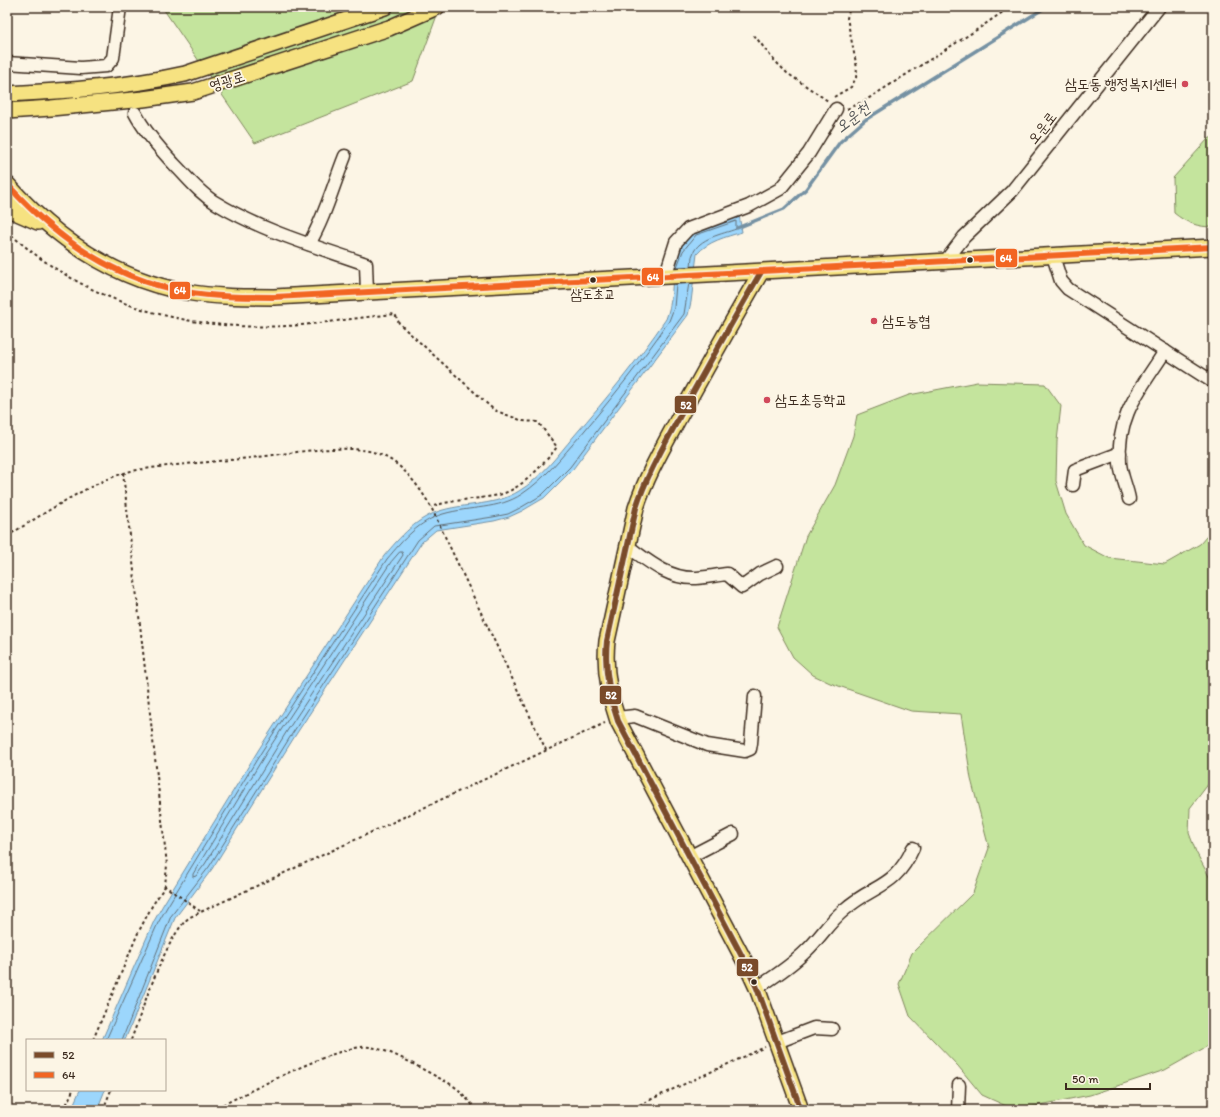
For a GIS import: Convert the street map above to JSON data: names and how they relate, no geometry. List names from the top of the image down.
{
  "streets": {
    "main road": ["영광로"],
    "street": ["오운로"]
  },
  "water": ["오운천"],
  "places": [
    "삼도동 행정복지센터",
    "삼도초교",
    "삼도농협",
    "삼도초등학교"
  ],
  "lines": ["transit line 64", "transit line 52"],
  "legend": ["52", "64"],
  "scale_bar": "50 m"
}
